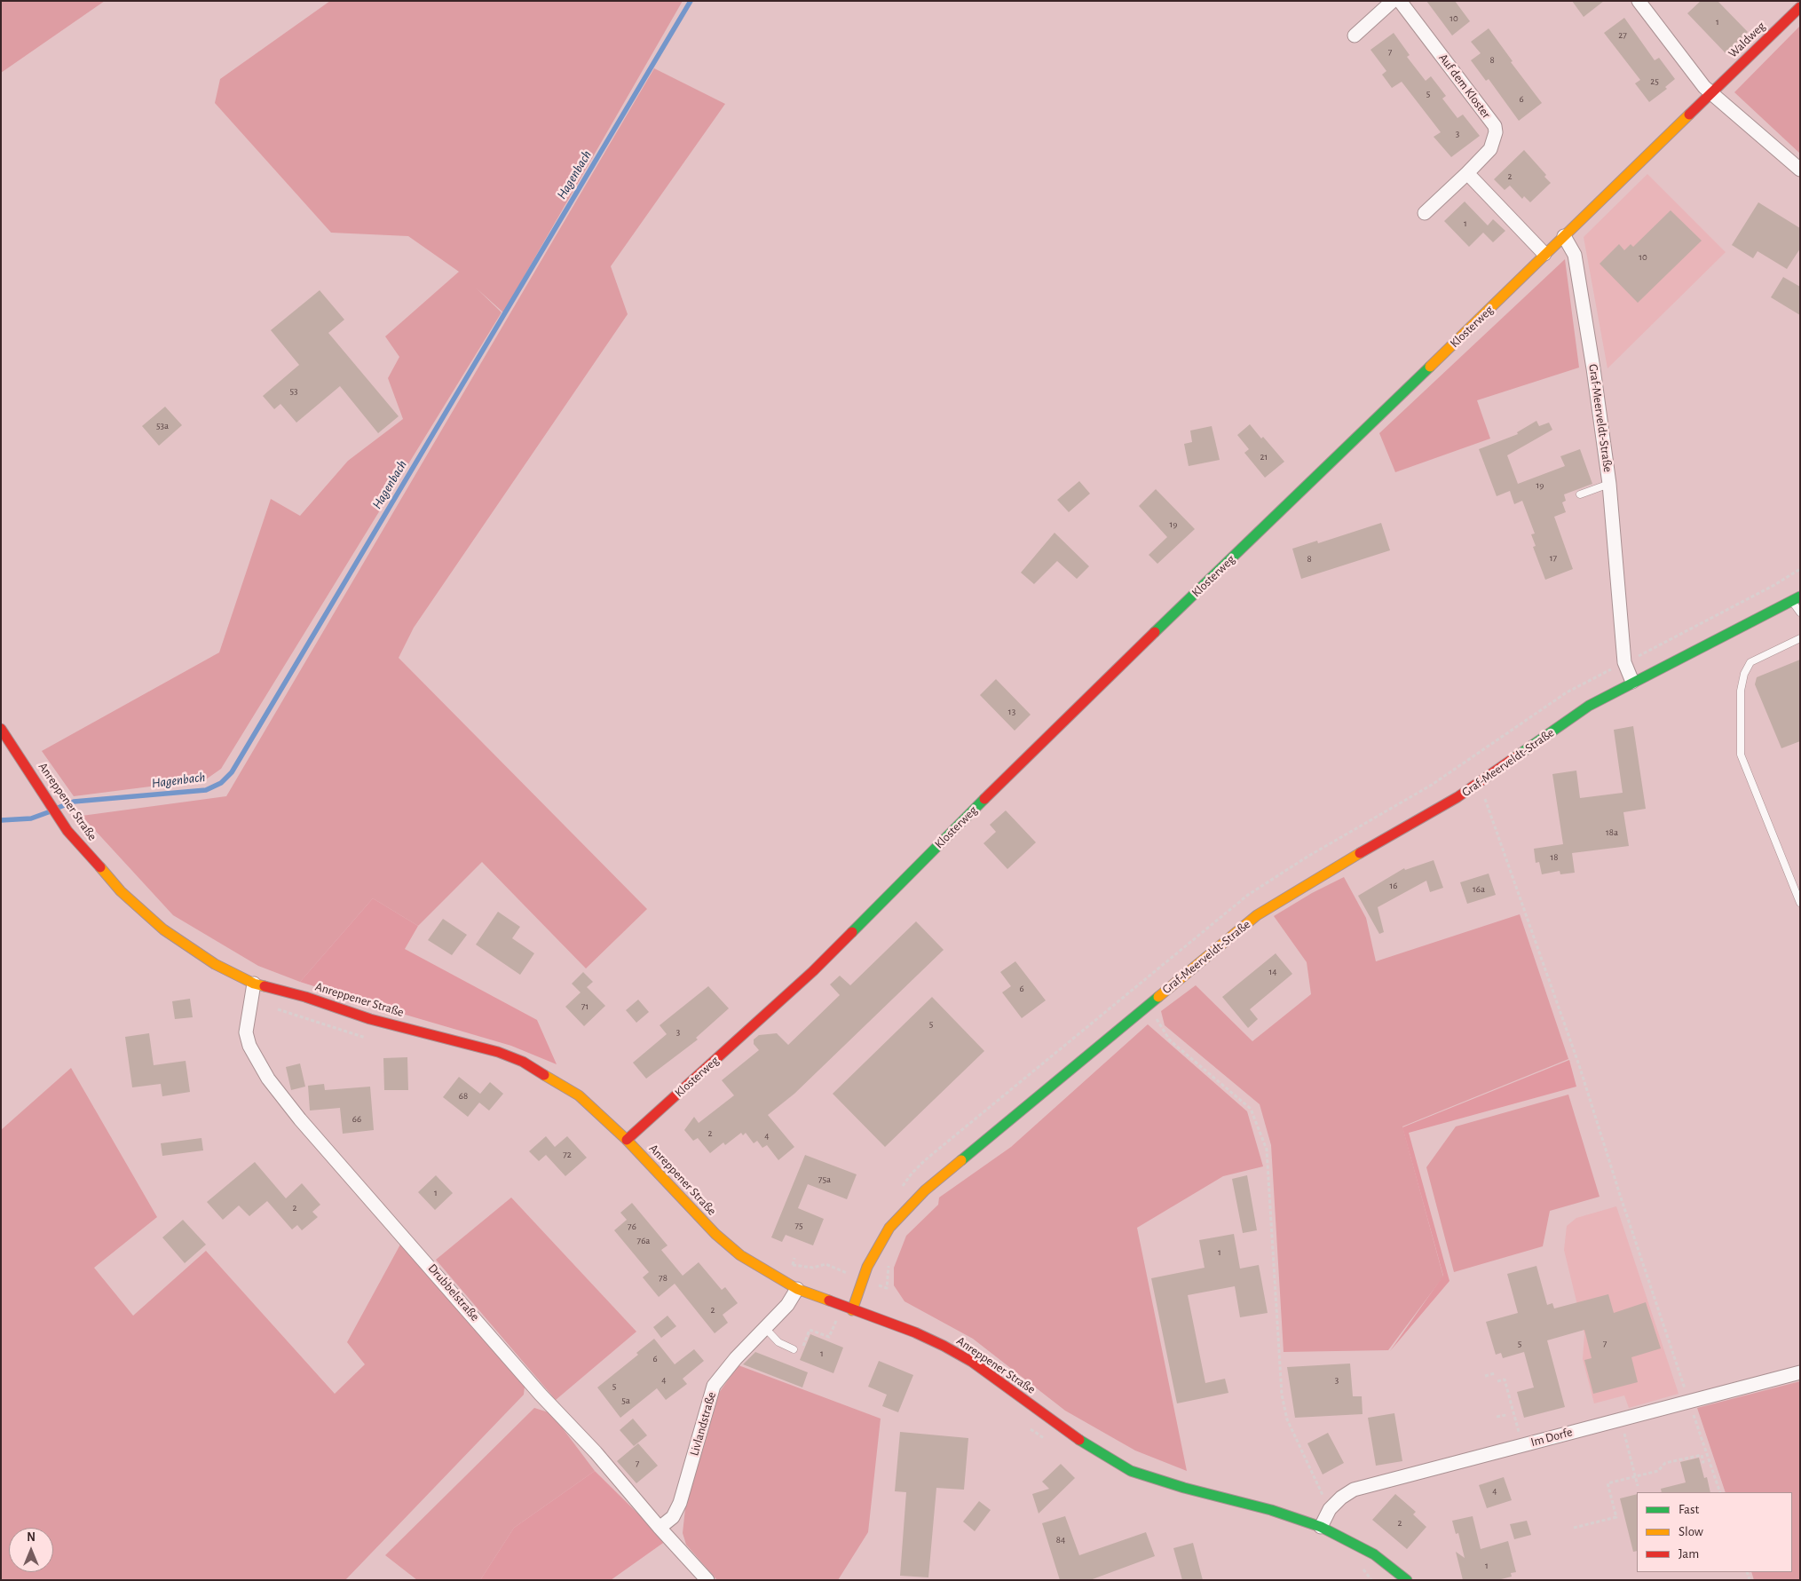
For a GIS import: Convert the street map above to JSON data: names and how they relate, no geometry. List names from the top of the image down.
{
  "streets": {
    "street": [
      "Waldweg",
      "Auf dem Kloster",
      "Klosterweg",
      "Graf-Meerveldt-Straße",
      "Anreppener Straße",
      "Drubbelstraße",
      "Livlandstraße",
      "Im Dorfe"
    ]
  },
  "crossings": [
    ["Waldweg", "Klosterweg"],
    ["Klosterweg", "Graf-Meerveldt-Straße"],
    ["Klosterweg", "Anreppener Straße"],
    ["Graf-Meerveldt-Straße", "Anreppener Straße"],
    ["Anreppener Straße", "Drubbelstraße"],
    ["Anreppener Straße", "Livlandstraße"],
    ["Anreppener Straße", "Im Dorfe"],
    ["Drubbelstraße", "Livlandstraße"]
  ],
  "water": ["Hagenbach"],
  "house_numbers": [
    "10",
    "1",
    "27",
    "7",
    "8",
    "25",
    "5",
    "6",
    "3",
    "2",
    "1",
    "10",
    "53",
    "53a",
    "21",
    "19",
    "19",
    "17",
    "8",
    "13",
    "18a",
    "18",
    "16",
    "16a",
    "14",
    "6",
    "71",
    "5",
    "3",
    "68",
    "66",
    "2",
    "4",
    "72",
    "75a",
    "1",
    "2",
    "75",
    "76",
    "76a",
    "1",
    "78",
    "2",
    "5",
    "7",
    "1",
    "6",
    "4",
    "3",
    "5",
    "5a",
    "7",
    "4",
    "2",
    "84",
    "1"
  ],
  "legend": ["Fast", "Slow", "Jam"],
  "north": "top"
}
